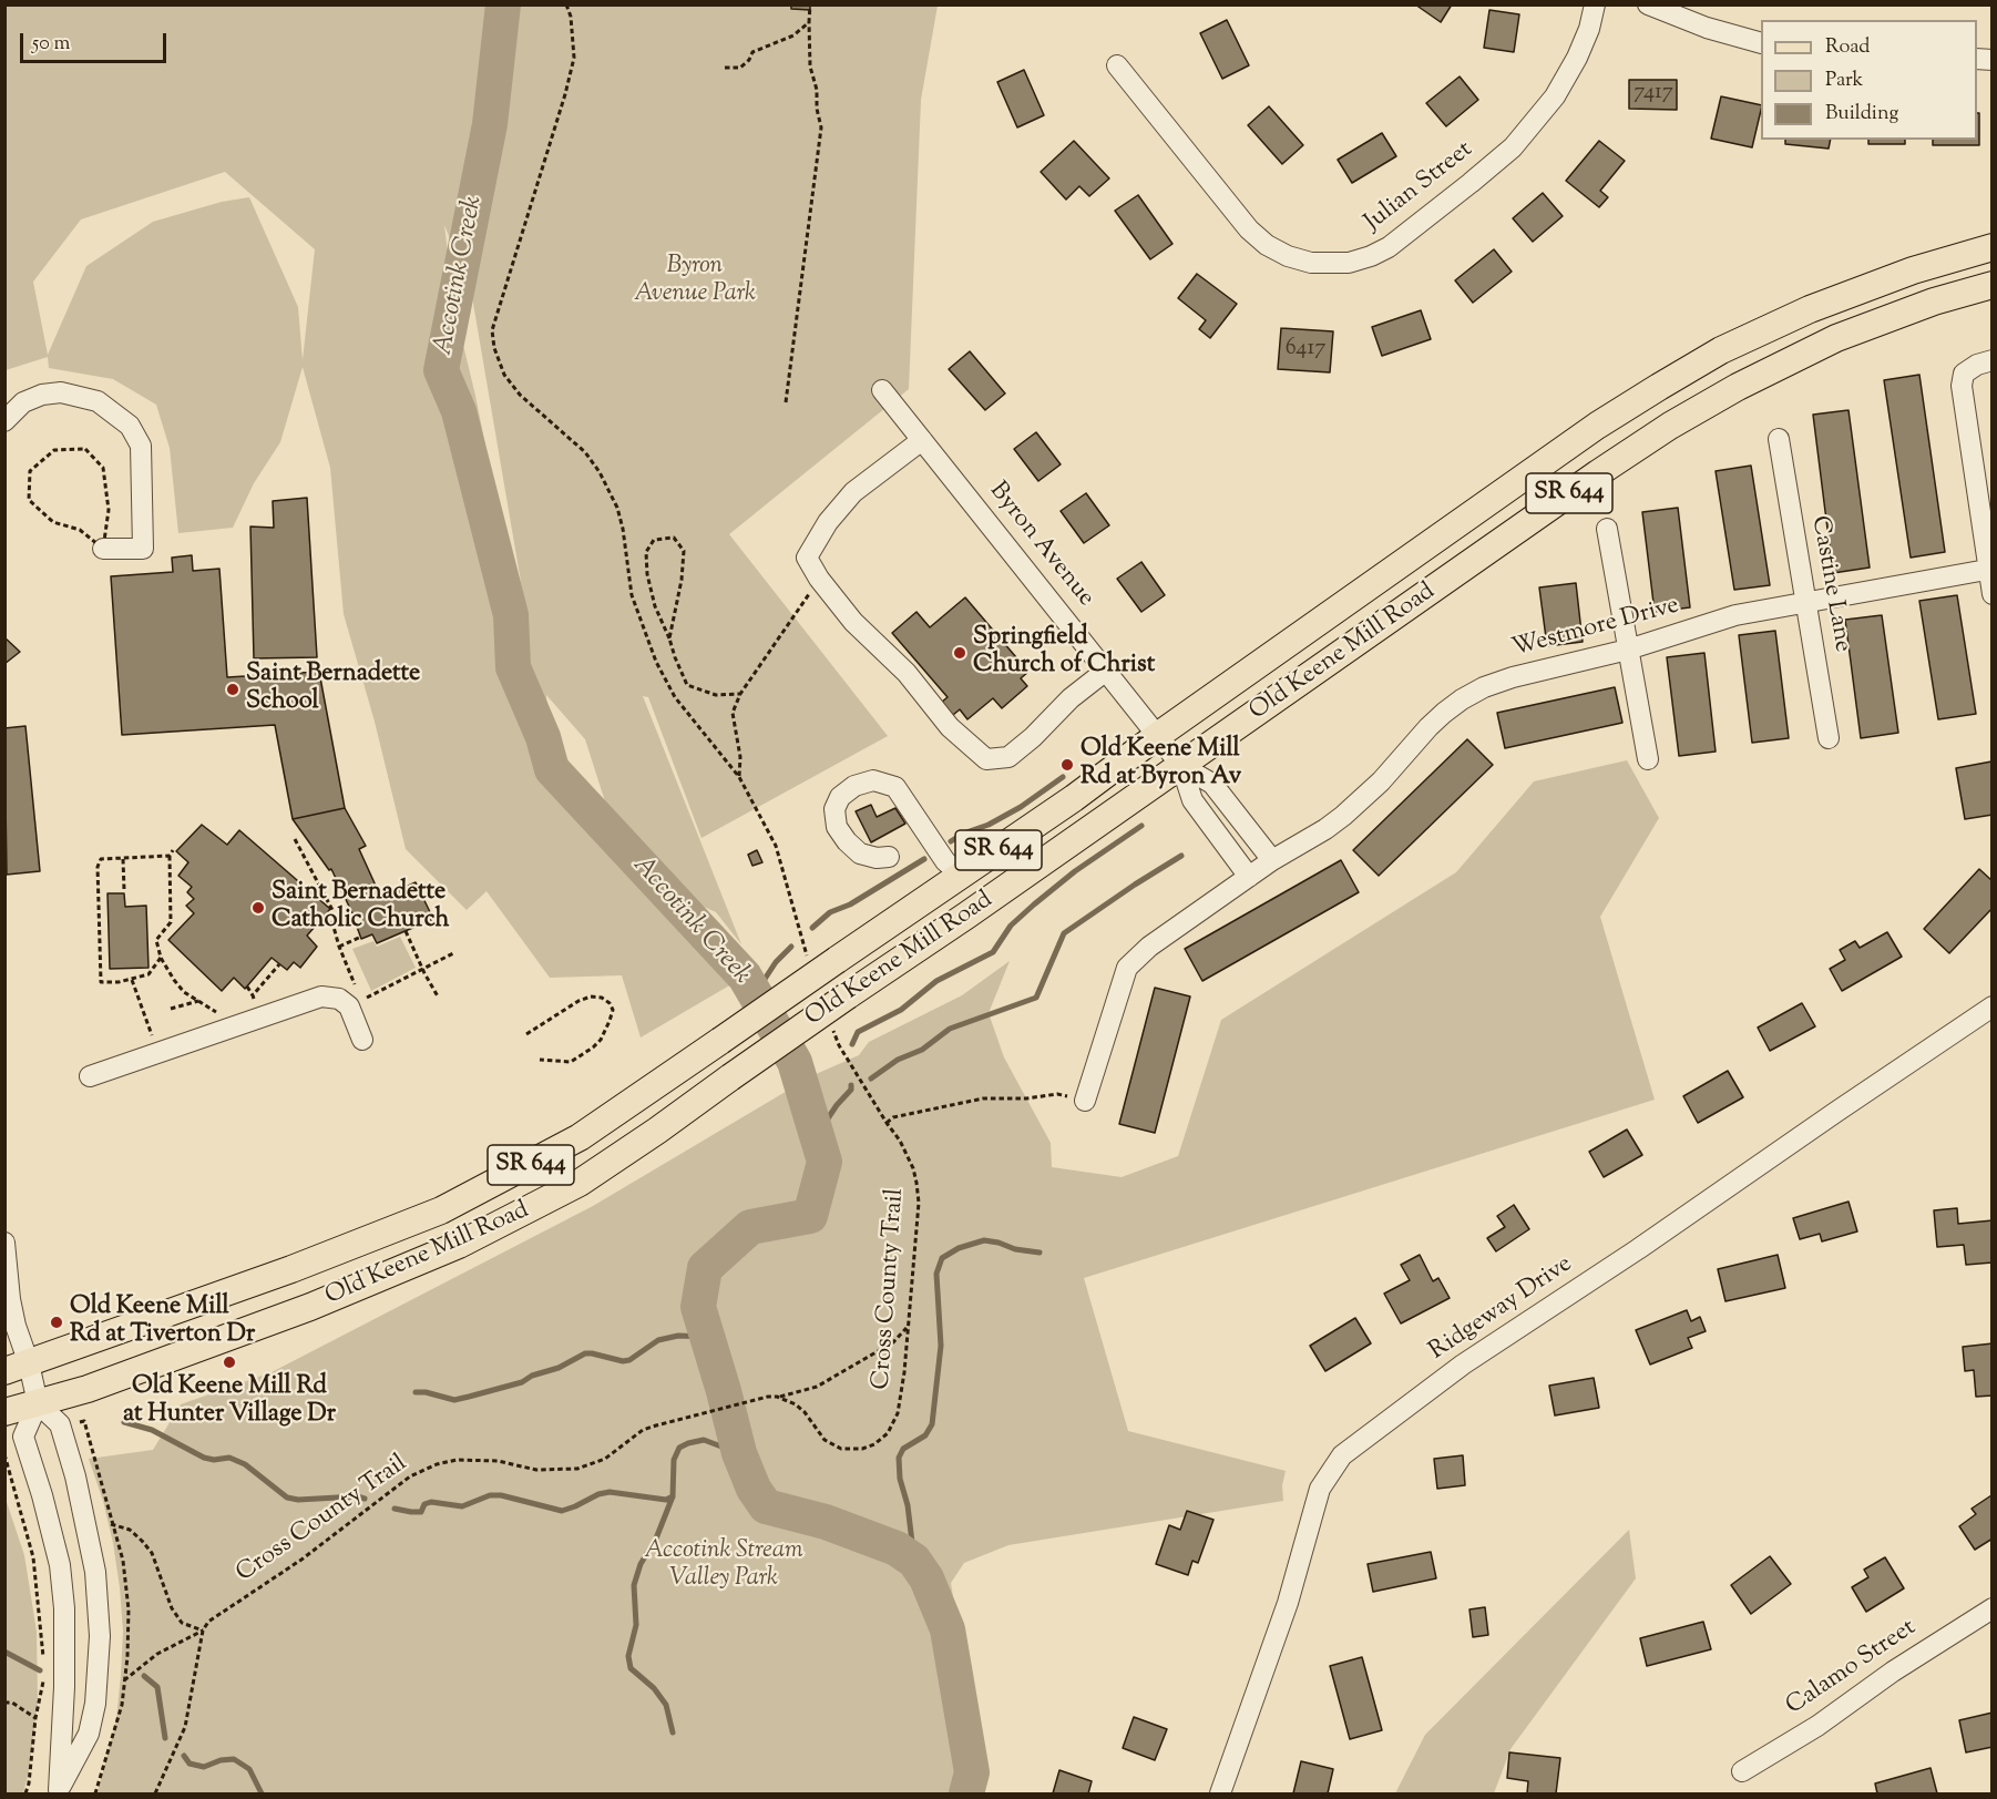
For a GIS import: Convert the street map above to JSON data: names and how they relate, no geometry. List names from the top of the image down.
{
  "streets": {
    "main road": ["SR 644", "Old Keene Mill Road"],
    "street": [
      "Julian Street",
      "Byron Avenue",
      "Castine Lane",
      "Westmore Drive",
      "Ridgeway Drive",
      "Calamo Street"
    ],
    "path": ["Cross County Trail"]
  },
  "crossings": [
    ["Byron Avenue", "Old Keene Mill Road"],
    ["Castine Lane", "Westmore Drive"]
  ],
  "water": ["Accotink Creek"],
  "parks": ["Byron Avenue Park", "Accotink Stream Valley Park"],
  "places": [
    "Springfield Church of Christ",
    "Saint Bernadette School",
    "Old Keene Mill Rd at Byron Av",
    "Saint Bernadette Catholic Church",
    "Old Keene Mill Rd at Tiverton Dr",
    "Old Keene Mill Rd at Hunter Village Dr"
  ],
  "house_numbers": ["7417", "6417"],
  "legend": ["Road", "Park", "Building"],
  "scale_bar": "50 m"
}
